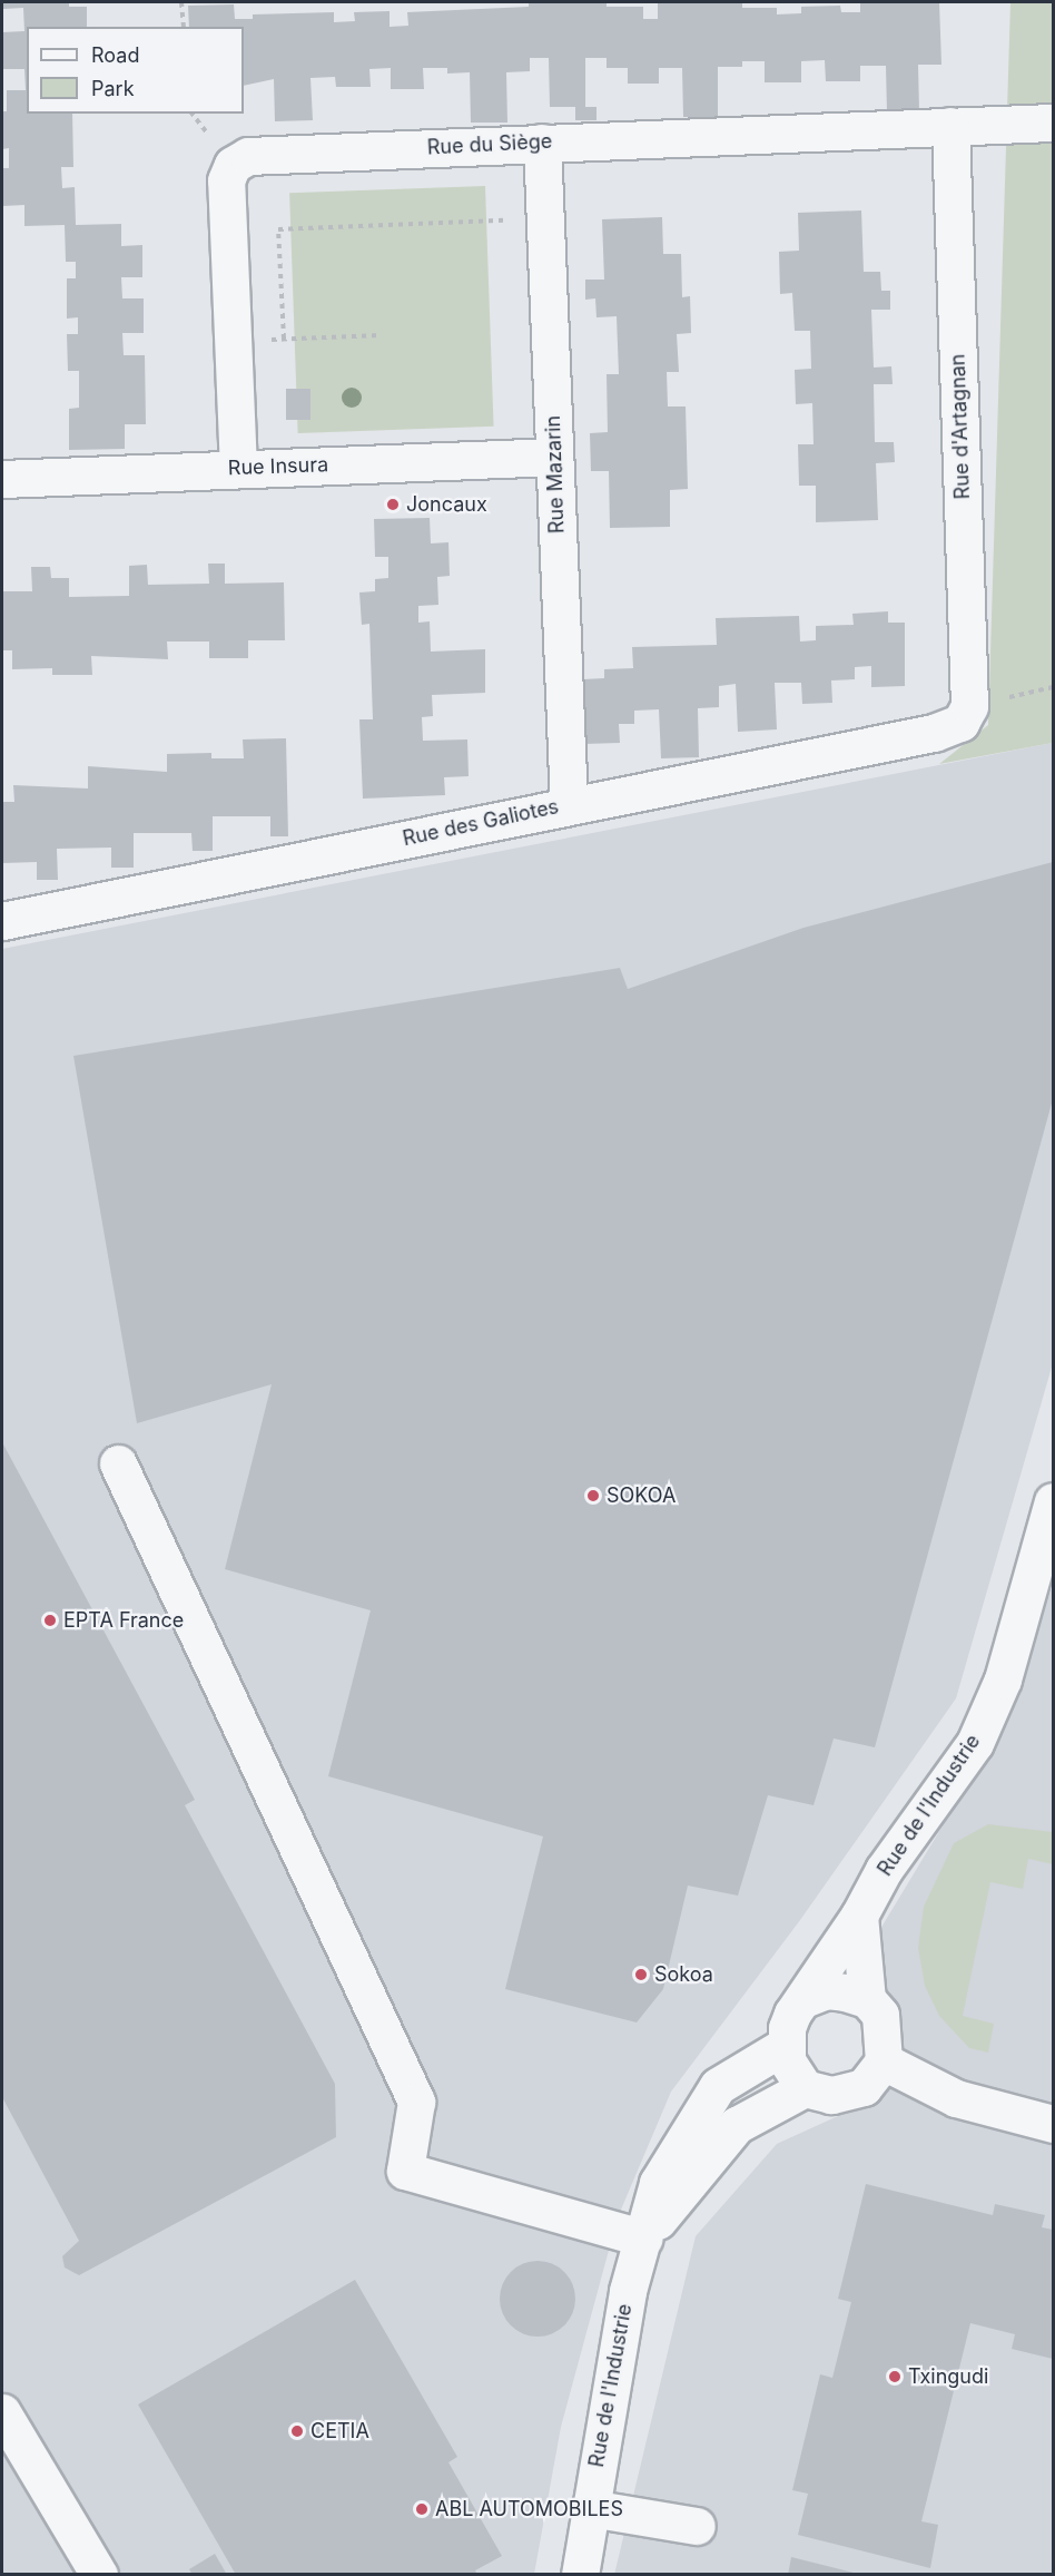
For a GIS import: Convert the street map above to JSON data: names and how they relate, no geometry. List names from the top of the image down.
{
  "streets": {
    "street": [
      "Rue du Siège",
      "Rue d'Artagnan",
      "Rue Insura",
      "Rue Mazarin",
      "Rue des Galiotes",
      "Rue de l'Industrie"
    ]
  },
  "crossings": [
    ["Rue du Siège", "Rue d'Artagnan"],
    ["Rue du Siège", "Rue Insura"],
    ["Rue du Siège", "Rue Mazarin"],
    ["Rue d'Artagnan", "Rue des Galiotes"],
    ["Rue Insura", "Rue Mazarin"],
    ["Rue Mazarin", "Rue des Galiotes"]
  ],
  "places": [
    "Joncaux",
    "SOKOA",
    "EPTA France",
    "Sokoa",
    "Txingudi",
    "CETIA",
    "ABL AUTOMOBILES"
  ],
  "legend": ["Road", "Park"]
}
